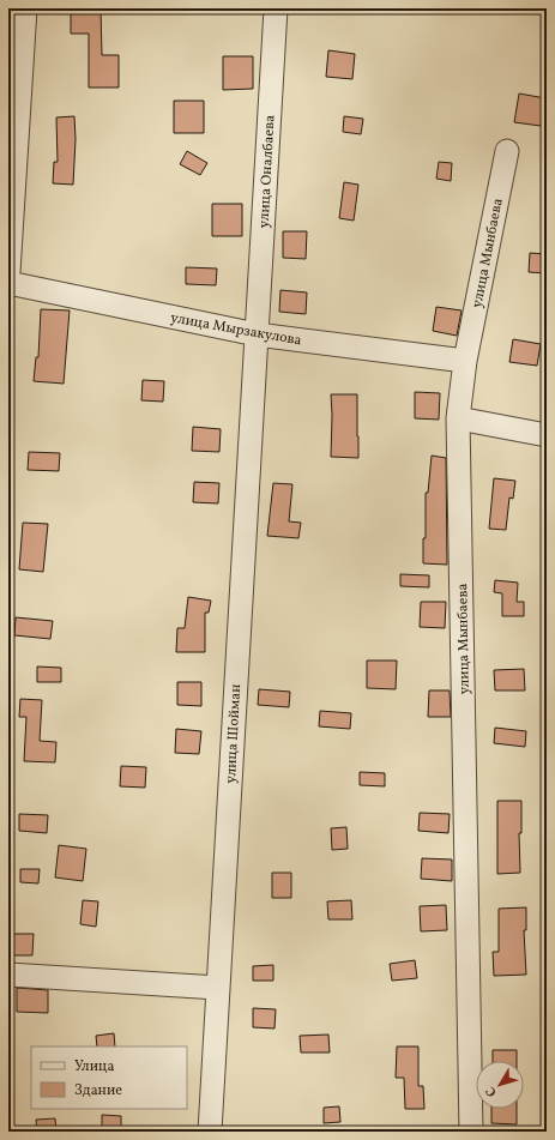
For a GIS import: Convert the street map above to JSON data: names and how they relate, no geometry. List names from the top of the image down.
{
  "streets": {
    "street": [
      "улица Оналбаева",
      "улица Мынбаева",
      "улица Мырзакулова",
      "улица Шойман"
    ]
  },
  "crossings": [
    ["улица Оналбаева", "улица Мырзакулова"],
    ["улица Оналбаева", "улица Шойман"],
    ["улица Мынбаева", "улица Мырзакулова"],
    ["улица Мырзакулова", "улица Шойман"]
  ],
  "legend": ["Улица", "Здание"],
  "north": "bottom left"
}
